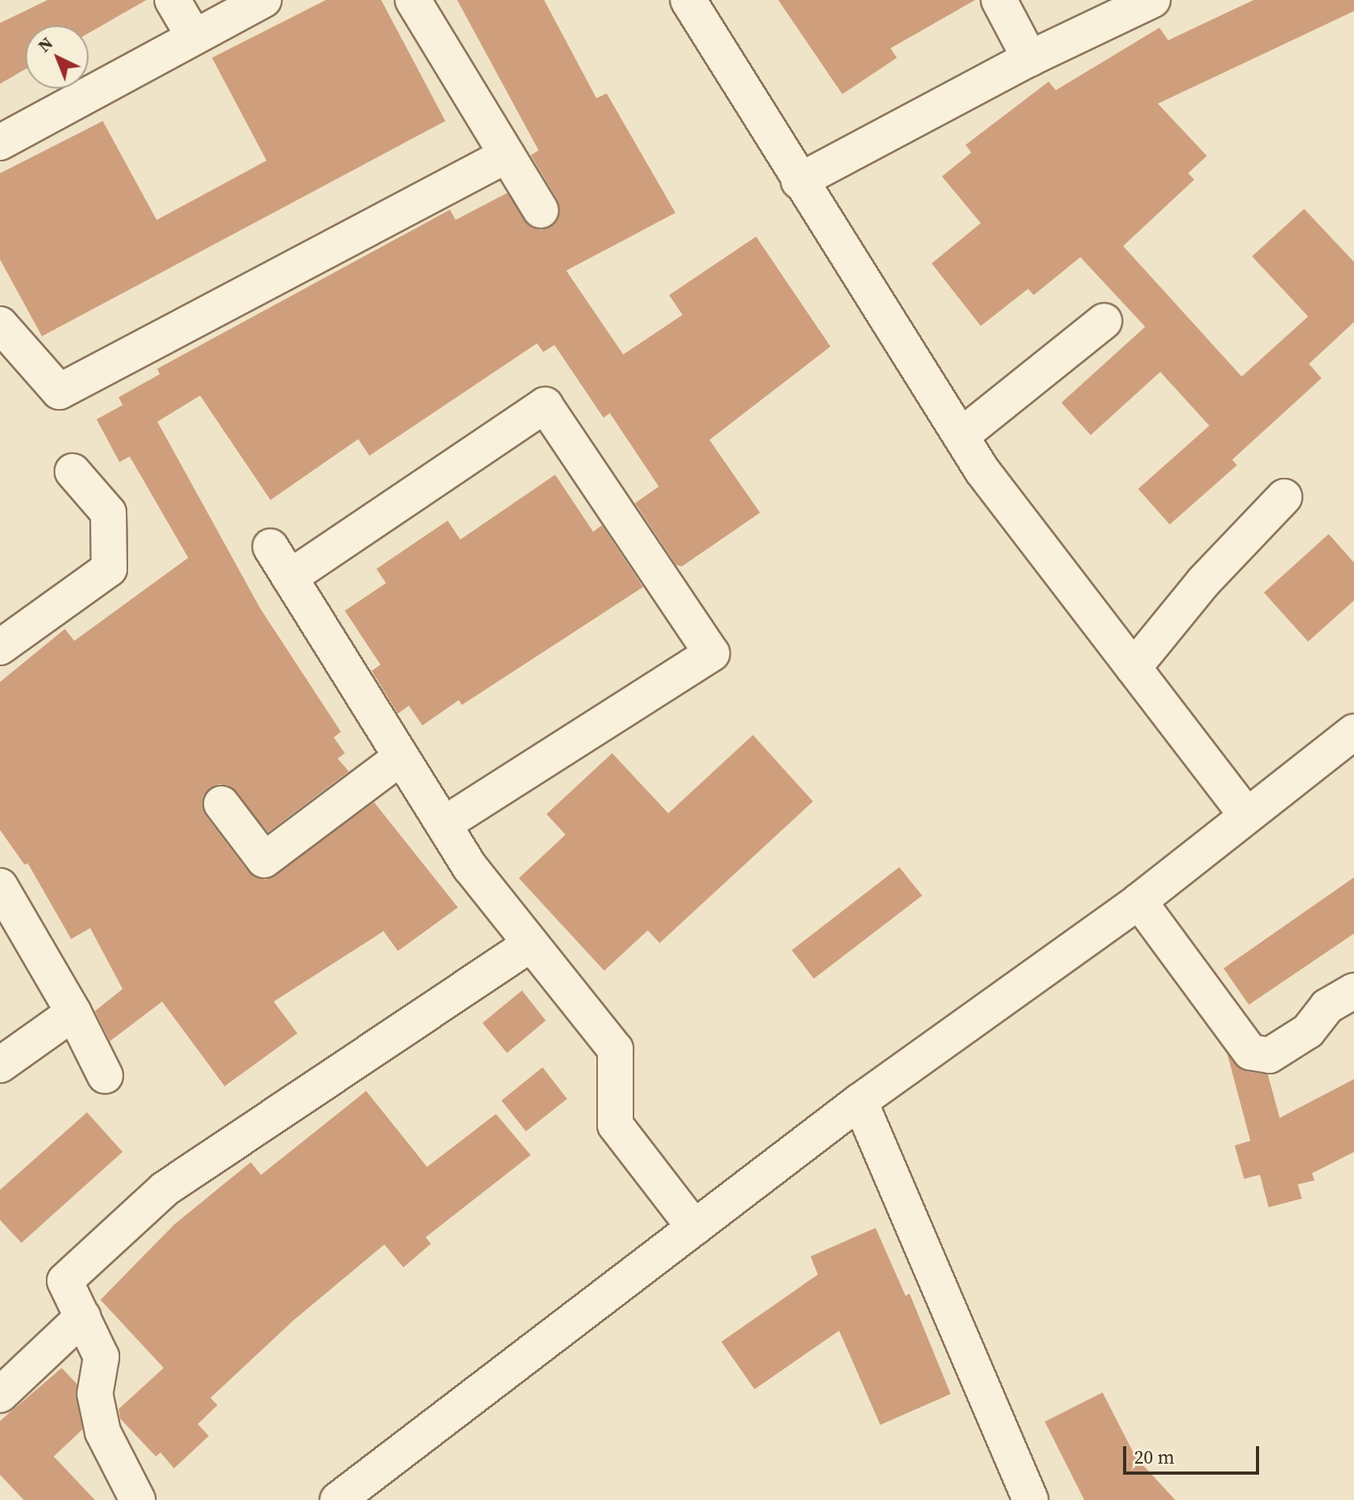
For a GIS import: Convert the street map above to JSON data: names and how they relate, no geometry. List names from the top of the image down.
{
  "scale_bar": "20 m",
  "north": "top left"
}
